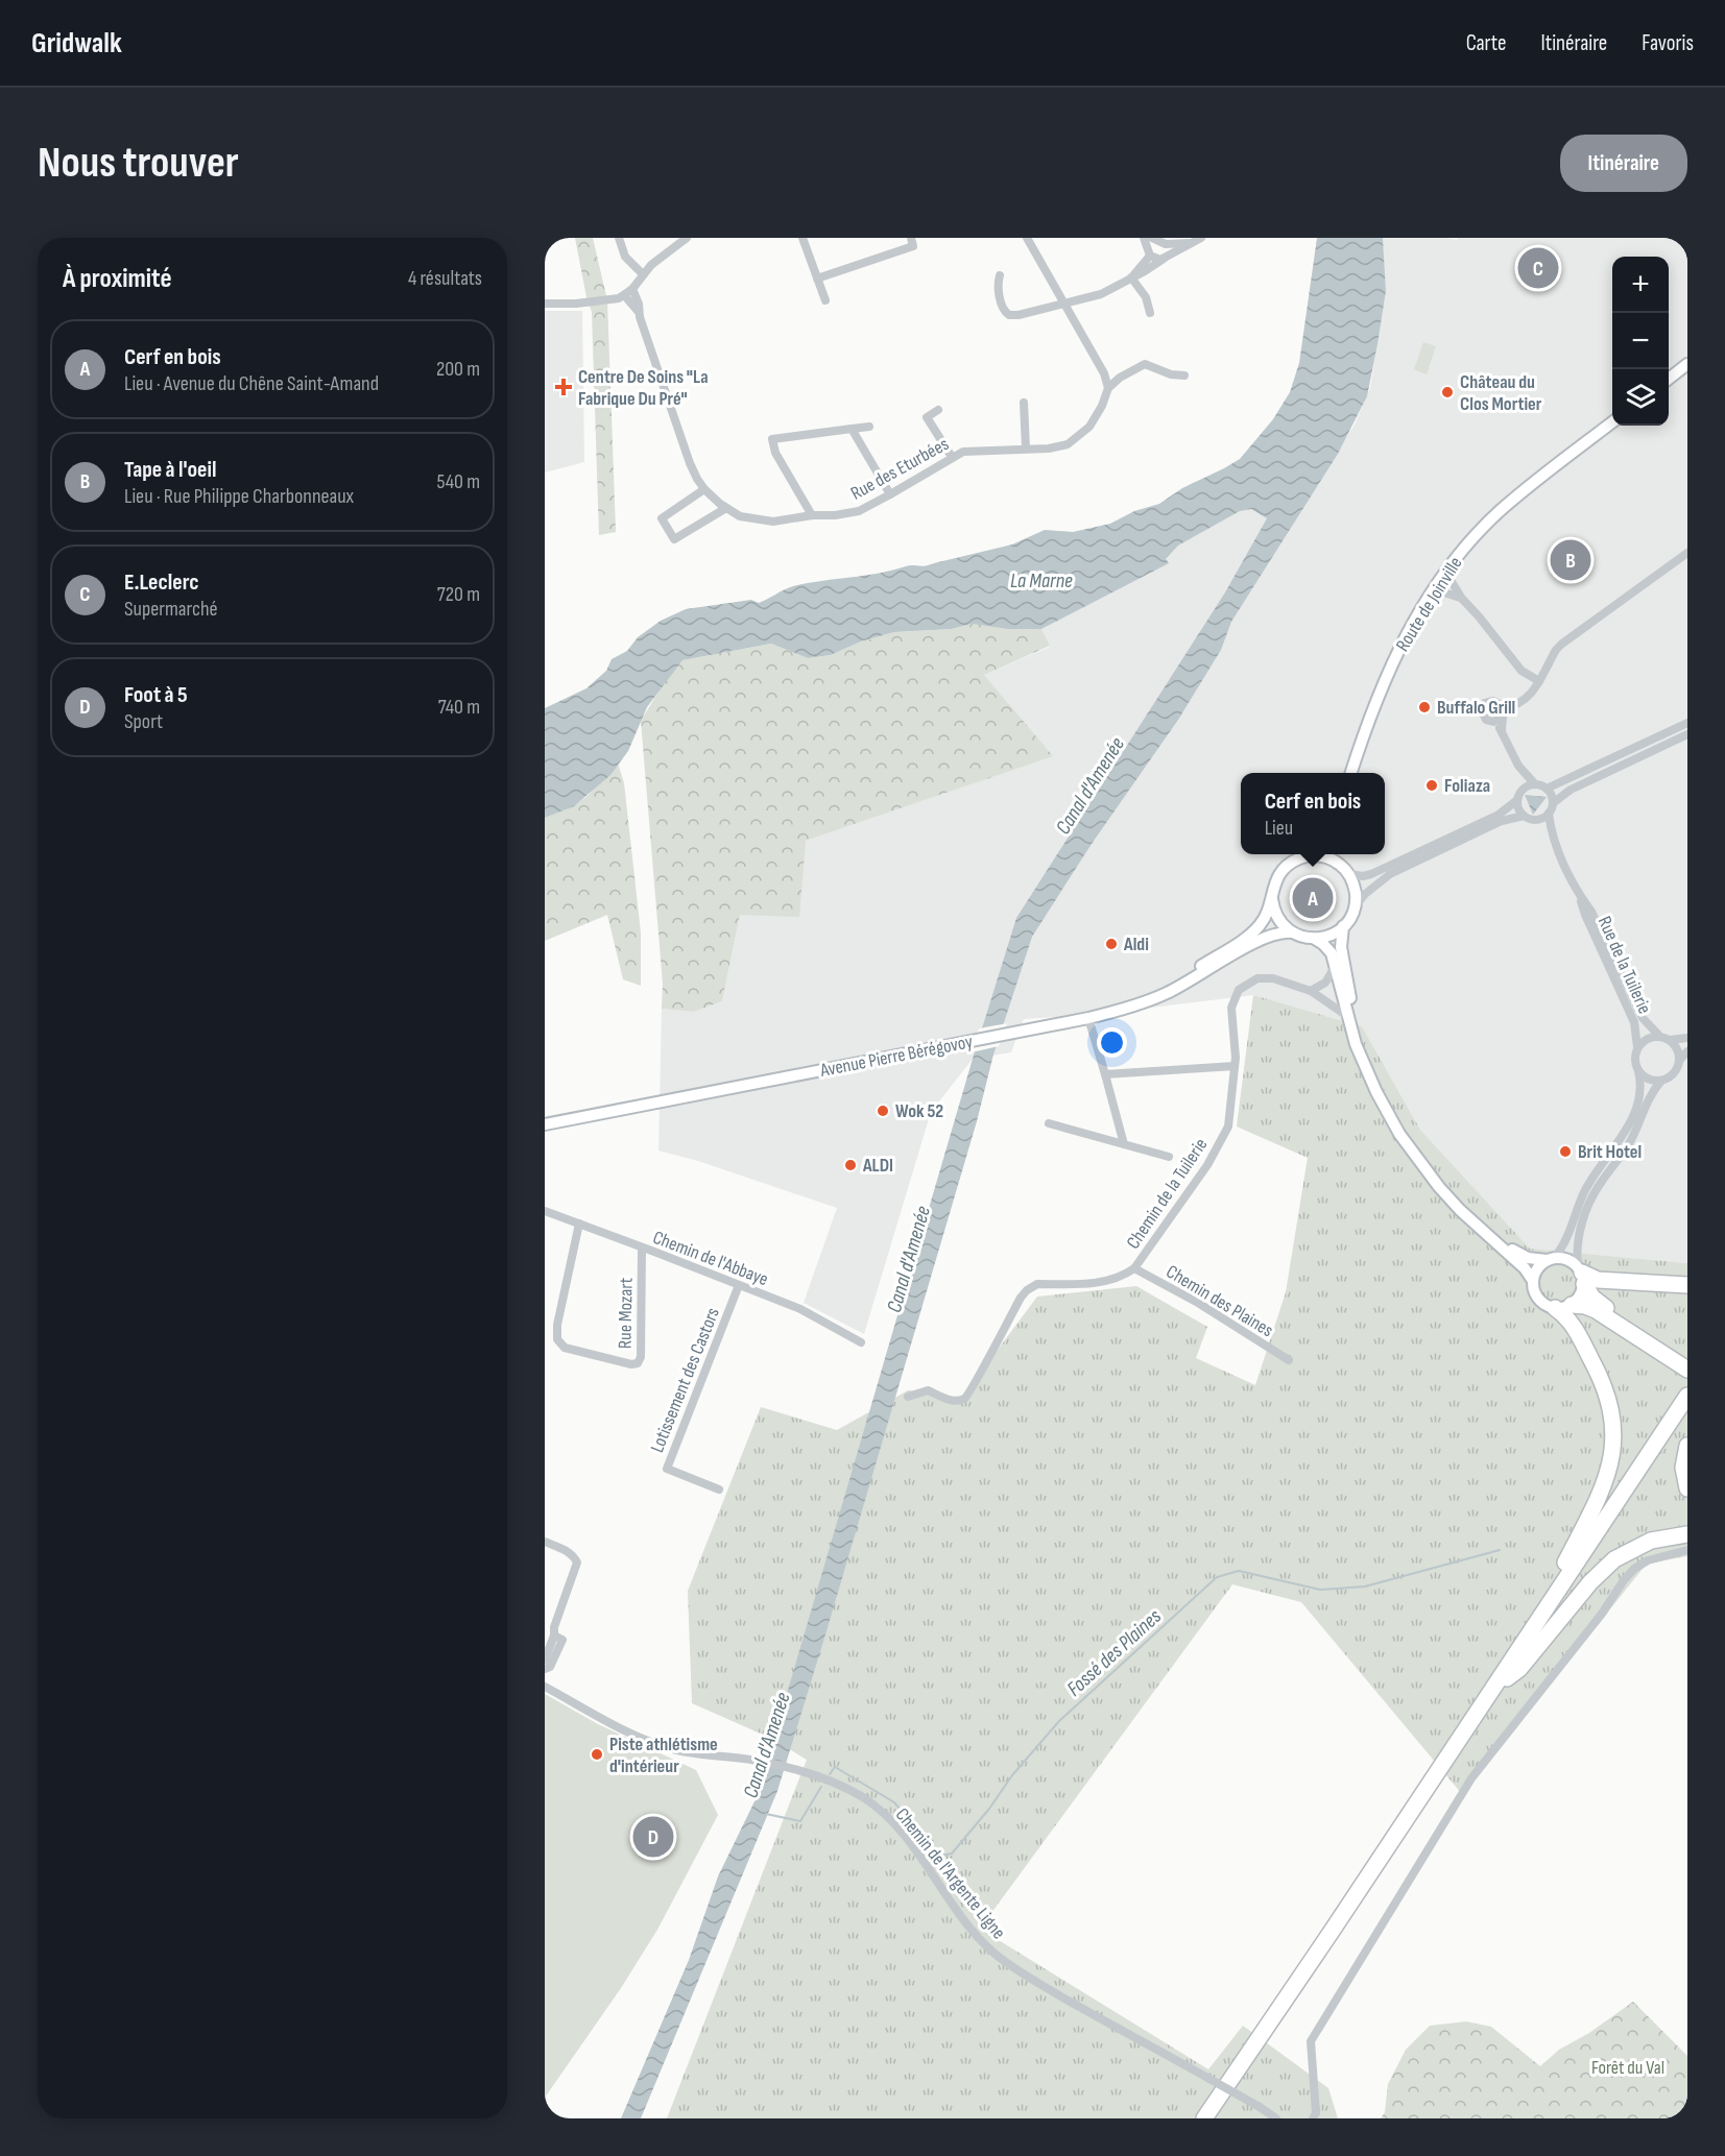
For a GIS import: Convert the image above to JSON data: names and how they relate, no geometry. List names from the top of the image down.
{
  "streets": {
    "main road": ["Route de Joinville", "Avenue Pierre Bérégovoy"],
    "street": [
      "Rue des Eturbées",
      "Rue de la Tuilerie",
      "Chemin de la Tuilerie",
      "Chemin de l'Abbaye",
      "Chemin des Plaines",
      "Rue Mozart",
      "Lotissement des Castors",
      "Chemin de l'Argente Ligne"
    ]
  },
  "crossings": [
    ["Chemin de la Tuilerie", "Chemin des Plaines"],
    ["Chemin de l'Abbaye", "Rue Mozart"],
    ["Chemin de l'Abbaye", "Lotissement des Castors"]
  ],
  "water": ["La Marne", "Canal d'Amenée", "Fossé des Plaines"],
  "parks": ["Forêt du Val"],
  "places": {
    "health": ["Centre De Soins \"La Fabrique Du Pré\""],
    "other": [
      "Château du Clos Mortier",
      "Buffalo Grill",
      "Foliaza",
      "Aldi",
      "Wok 52",
      "Brit Hotel",
      "ALDI",
      "Piste athlétisme d'intérieur"
    ]
  },
  "page": {
    "header": "Gridwalk",
    "nav": ["Carte", "Itinéraire", "Favoris"],
    "buttons": "Itinéraire",
    "title": "Nous trouver",
    "heading": ["À proximité", "4 résultats"],
    "pins": [
      "C",
      "B",
      "A",
      "D"
    ],
    "map_buttons": ["+", "−"],
    "list": [
      {
        "mark": "A",
        "name": "Cerf en bois",
        "note": "Lieu · Avenue du Chêne Saint-Amand",
        "value": "200 m"
      },
      {
        "mark": "B",
        "name": "Tape à l'oeil",
        "note": "Lieu · Rue Philippe Charbonneaux",
        "value": "540 m"
      },
      {
        "mark": "C",
        "name": "E.Leclerc",
        "note": "Supermarché",
        "value": "720 m"
      },
      {
        "mark": "D",
        "name": "Foot à 5",
        "note": "Sport",
        "value": "740 m"
      }
    ],
    "popup": ["Cerf en bois", "Lieu"]
  }
}
